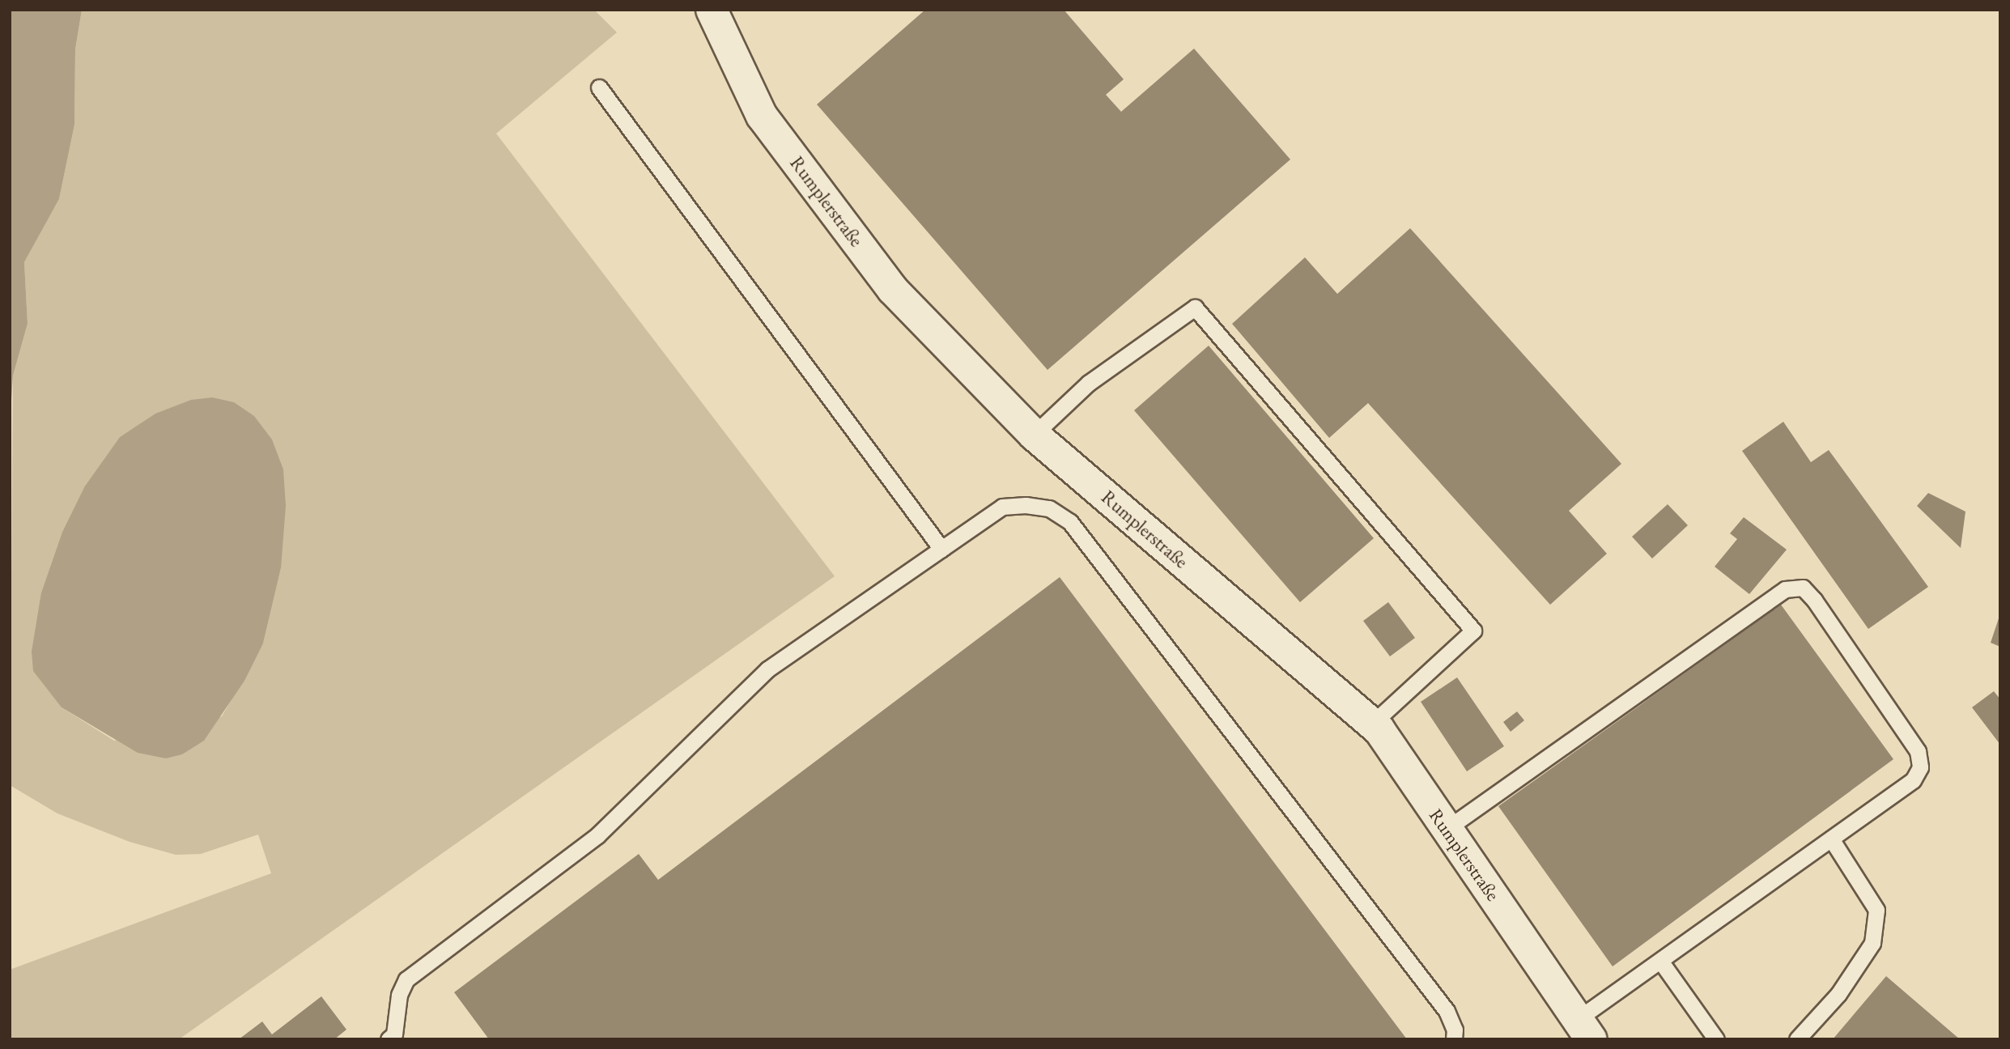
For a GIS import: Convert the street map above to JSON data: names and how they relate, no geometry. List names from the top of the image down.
{
  "streets": {
    "street": ["Rumplerstraße"]
  }
}
